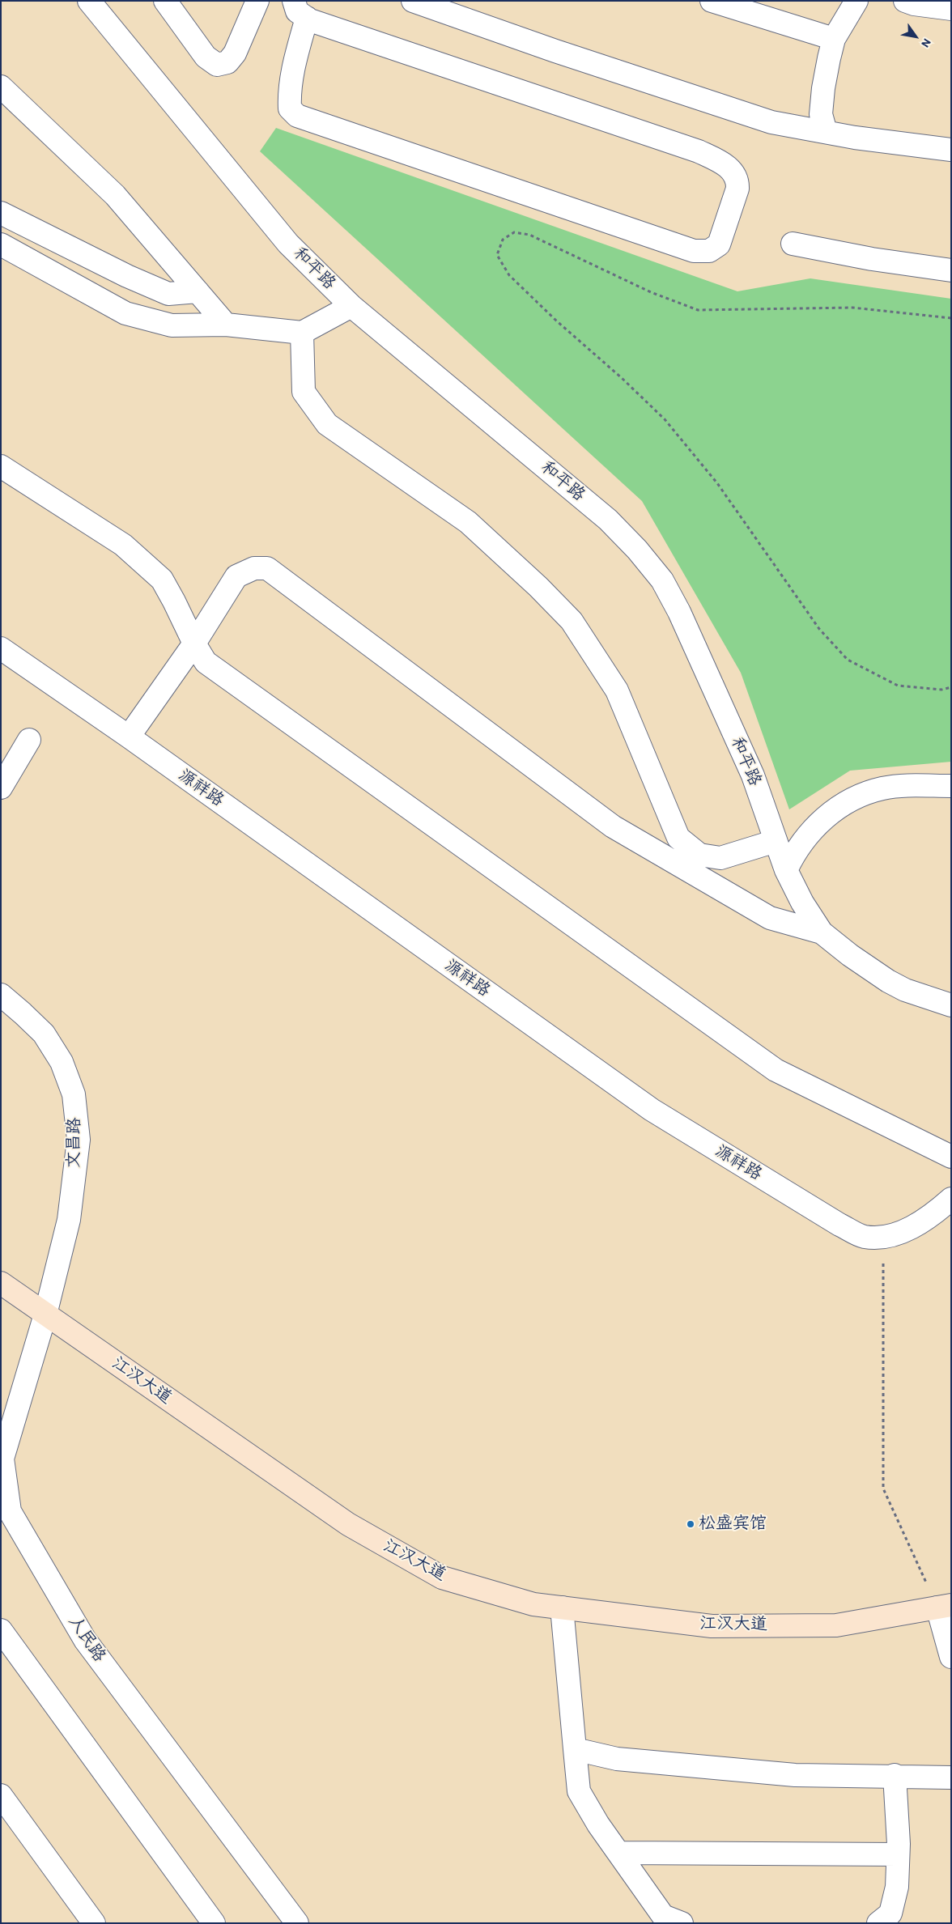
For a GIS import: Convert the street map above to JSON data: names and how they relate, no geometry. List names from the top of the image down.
{
  "streets": {
    "main road": ["江汉大道"],
    "street": [
      "和平路",
      "源祥路",
      "文昌路",
      "人民路"
    ]
  },
  "crossings": [
    ["文昌路", "江汉大道"],
    ["文昌路", "人民路"],
    ["江汉大道", "人民路"]
  ],
  "places": ["松盛宾馆"],
  "north": "bottom right"
}
